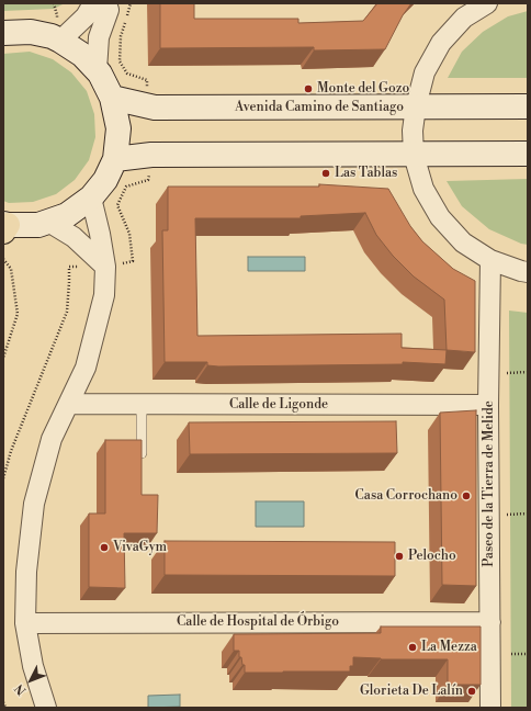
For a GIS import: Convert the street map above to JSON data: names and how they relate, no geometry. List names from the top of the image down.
{
  "streets": {
    "street": [
      "Avenida Camino de Santiago",
      "Calle de Ligonde",
      "Paseo de la Tierra de Melide",
      "Calle de Hospital de Órbigo"
    ]
  },
  "crossings": [
    ["Calle de Ligonde", "Paseo de la Tierra de Melide"],
    ["Paseo de la Tierra de Melide", "Calle de Hospital de Órbigo"]
  ],
  "places": [
    "Monte del Gozo",
    "Las Tablas",
    "Casa Corrochano",
    "VivaGym",
    "Pelocho",
    "La Mezza",
    "Glorieta De Lalín"
  ],
  "north": "bottom left"
}
